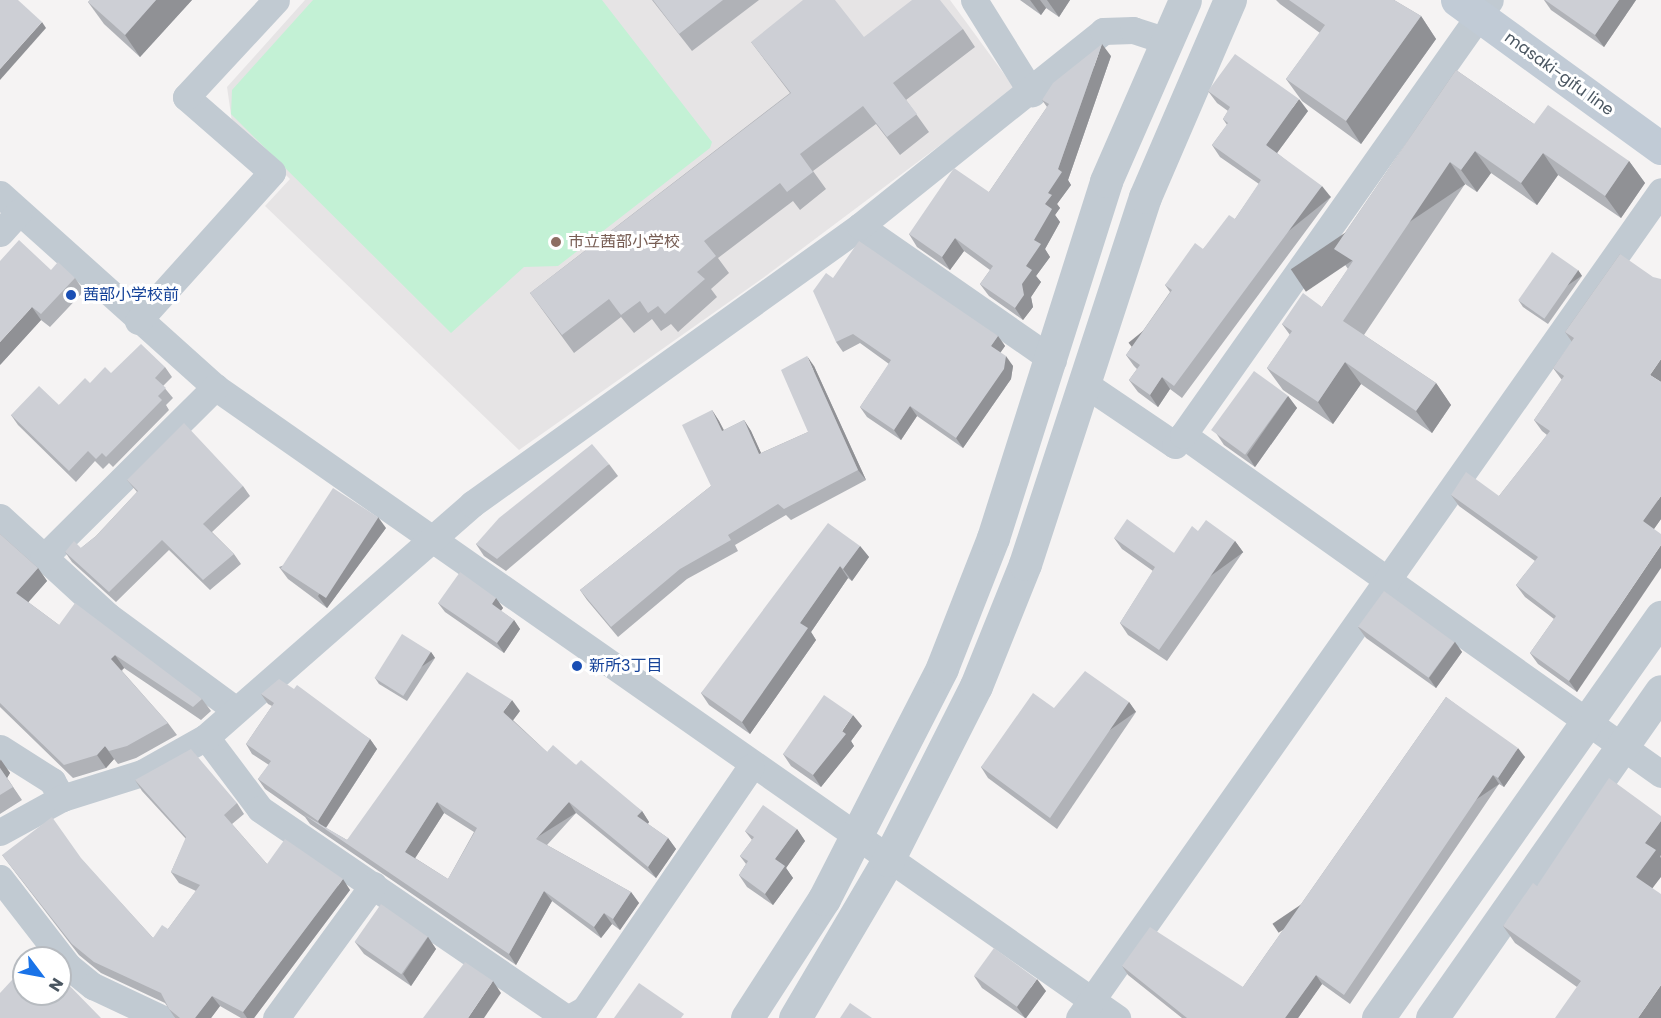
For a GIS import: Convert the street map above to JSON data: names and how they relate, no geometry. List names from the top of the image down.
{
  "streets": {
    "main road": ["masaki-gifu line"]
  },
  "places": ["市立茜部小学校", "茜部小学校前", "新所3丁目"],
  "north": "bottom right"
}
